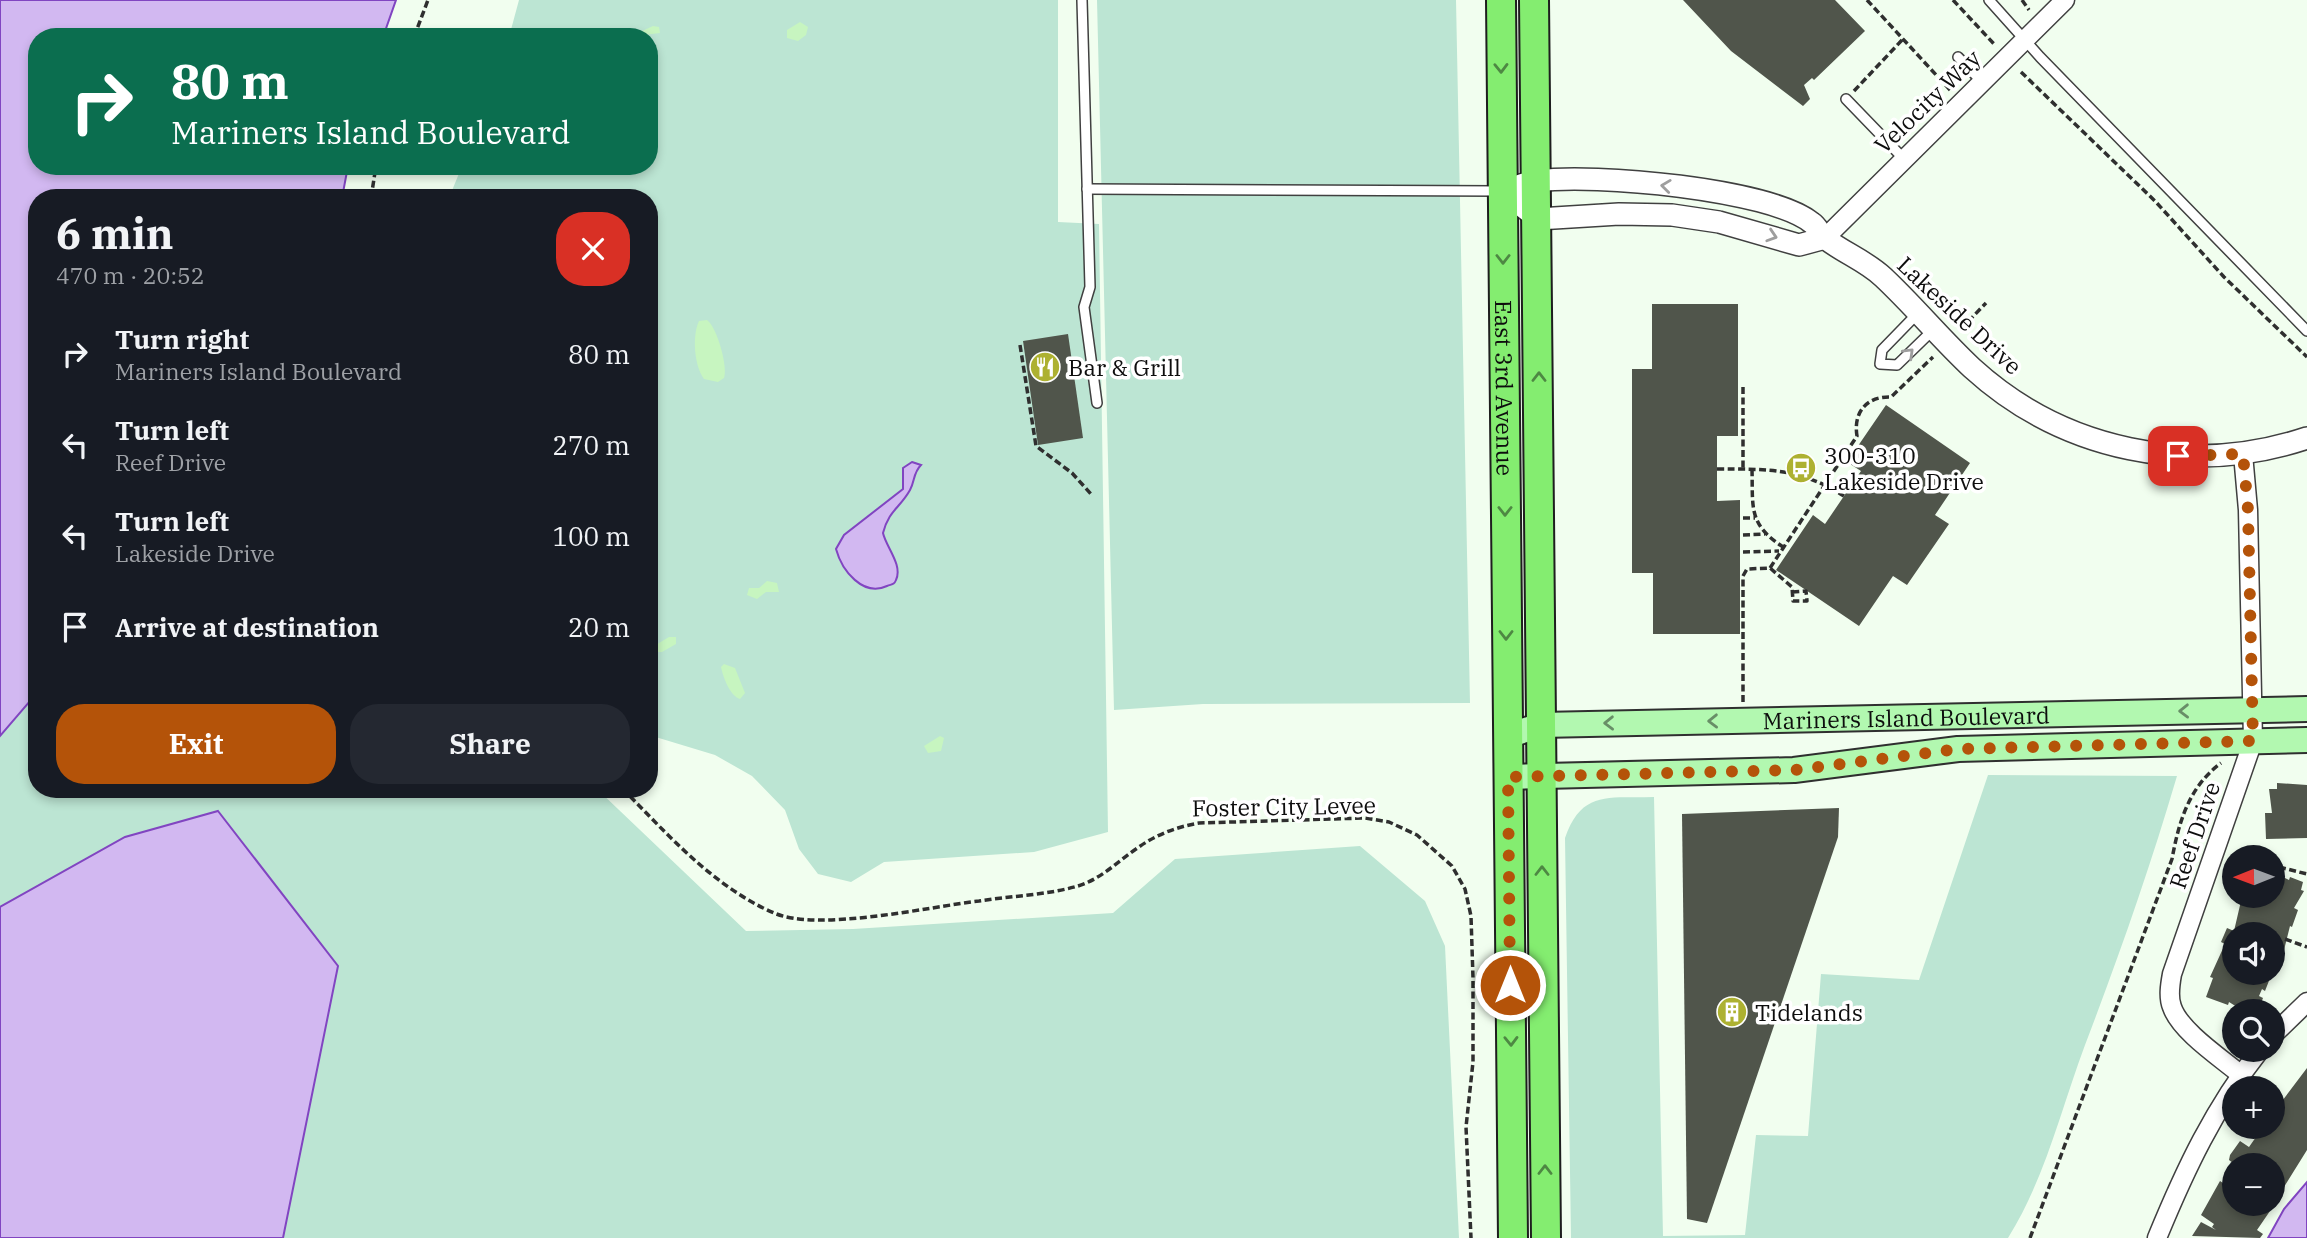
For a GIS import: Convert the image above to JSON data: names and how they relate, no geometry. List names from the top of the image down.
{
  "streets": {
    "main road": ["East 3rd Avenue", "Mariners Island Boulevard"],
    "street": ["Velocity Way", "Lakeside Drive", "Reef Drive"],
    "path": ["Foster City Levee"]
  },
  "crossings": [
    ["Velocity Way", "Lakeside Drive"],
    ["Lakeside Drive", "East 3rd Avenue"],
    ["Lakeside Drive", "Reef Drive"],
    ["East 3rd Avenue", "Mariners Island Boulevard"],
    ["Mariners Island Boulevard", "Reef Drive"]
  ],
  "places": {
    "restaurant": ["Bar & Grill"],
    "bus stop": ["300-310 Lakeside Drive"],
    "building": ["Tidelands"]
  },
  "north": "left",
  "page": {
    "turn": ["80 m", "Mariners Island Boulevard"],
    "heading": ["6 min", "470 m · 20:52"],
    "list": [
      {
        "name": "Turn right",
        "note": "Mariners Island Boulevard",
        "value": "80 m"
      },
      {
        "name": "Turn left",
        "note": "Reef Drive",
        "value": "270 m"
      },
      {
        "name": "Turn left",
        "note": "Lakeside Drive",
        "value": "100 m"
      },
      {
        "name": "Arrive at destination",
        "value": "20 m"
      }
    ],
    "buttons": ["Exit", "Share"],
    "map_buttons": ["+", "−"]
  }
}
